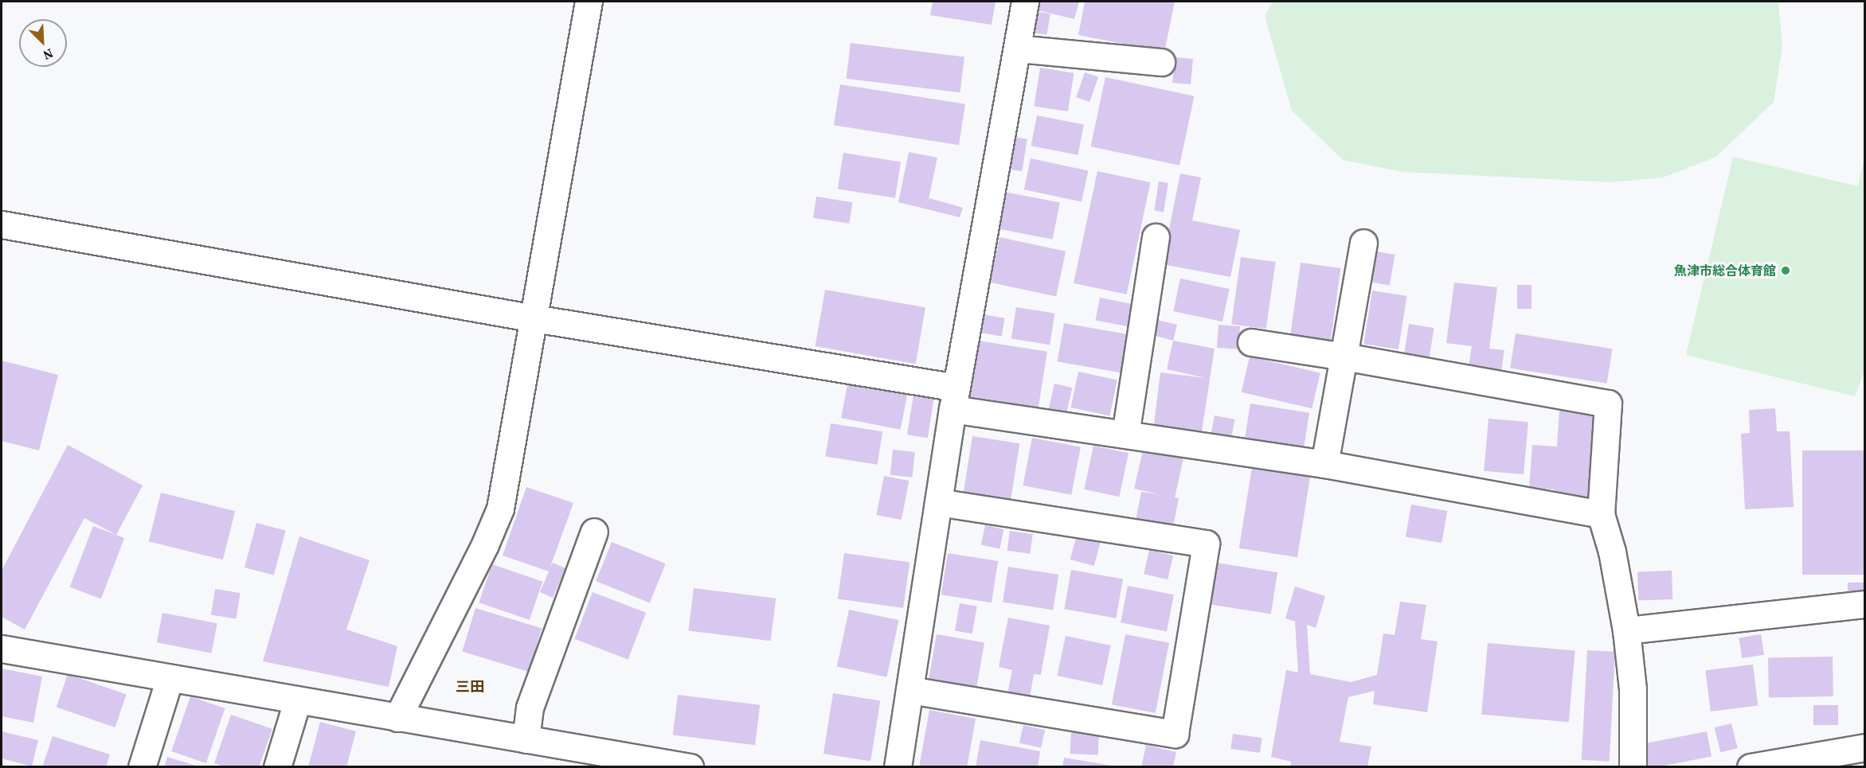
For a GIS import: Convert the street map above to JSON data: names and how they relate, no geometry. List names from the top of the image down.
{
  "districts": ["三田"],
  "places": ["魚津市総合体育館"],
  "north": "bottom right"
}
